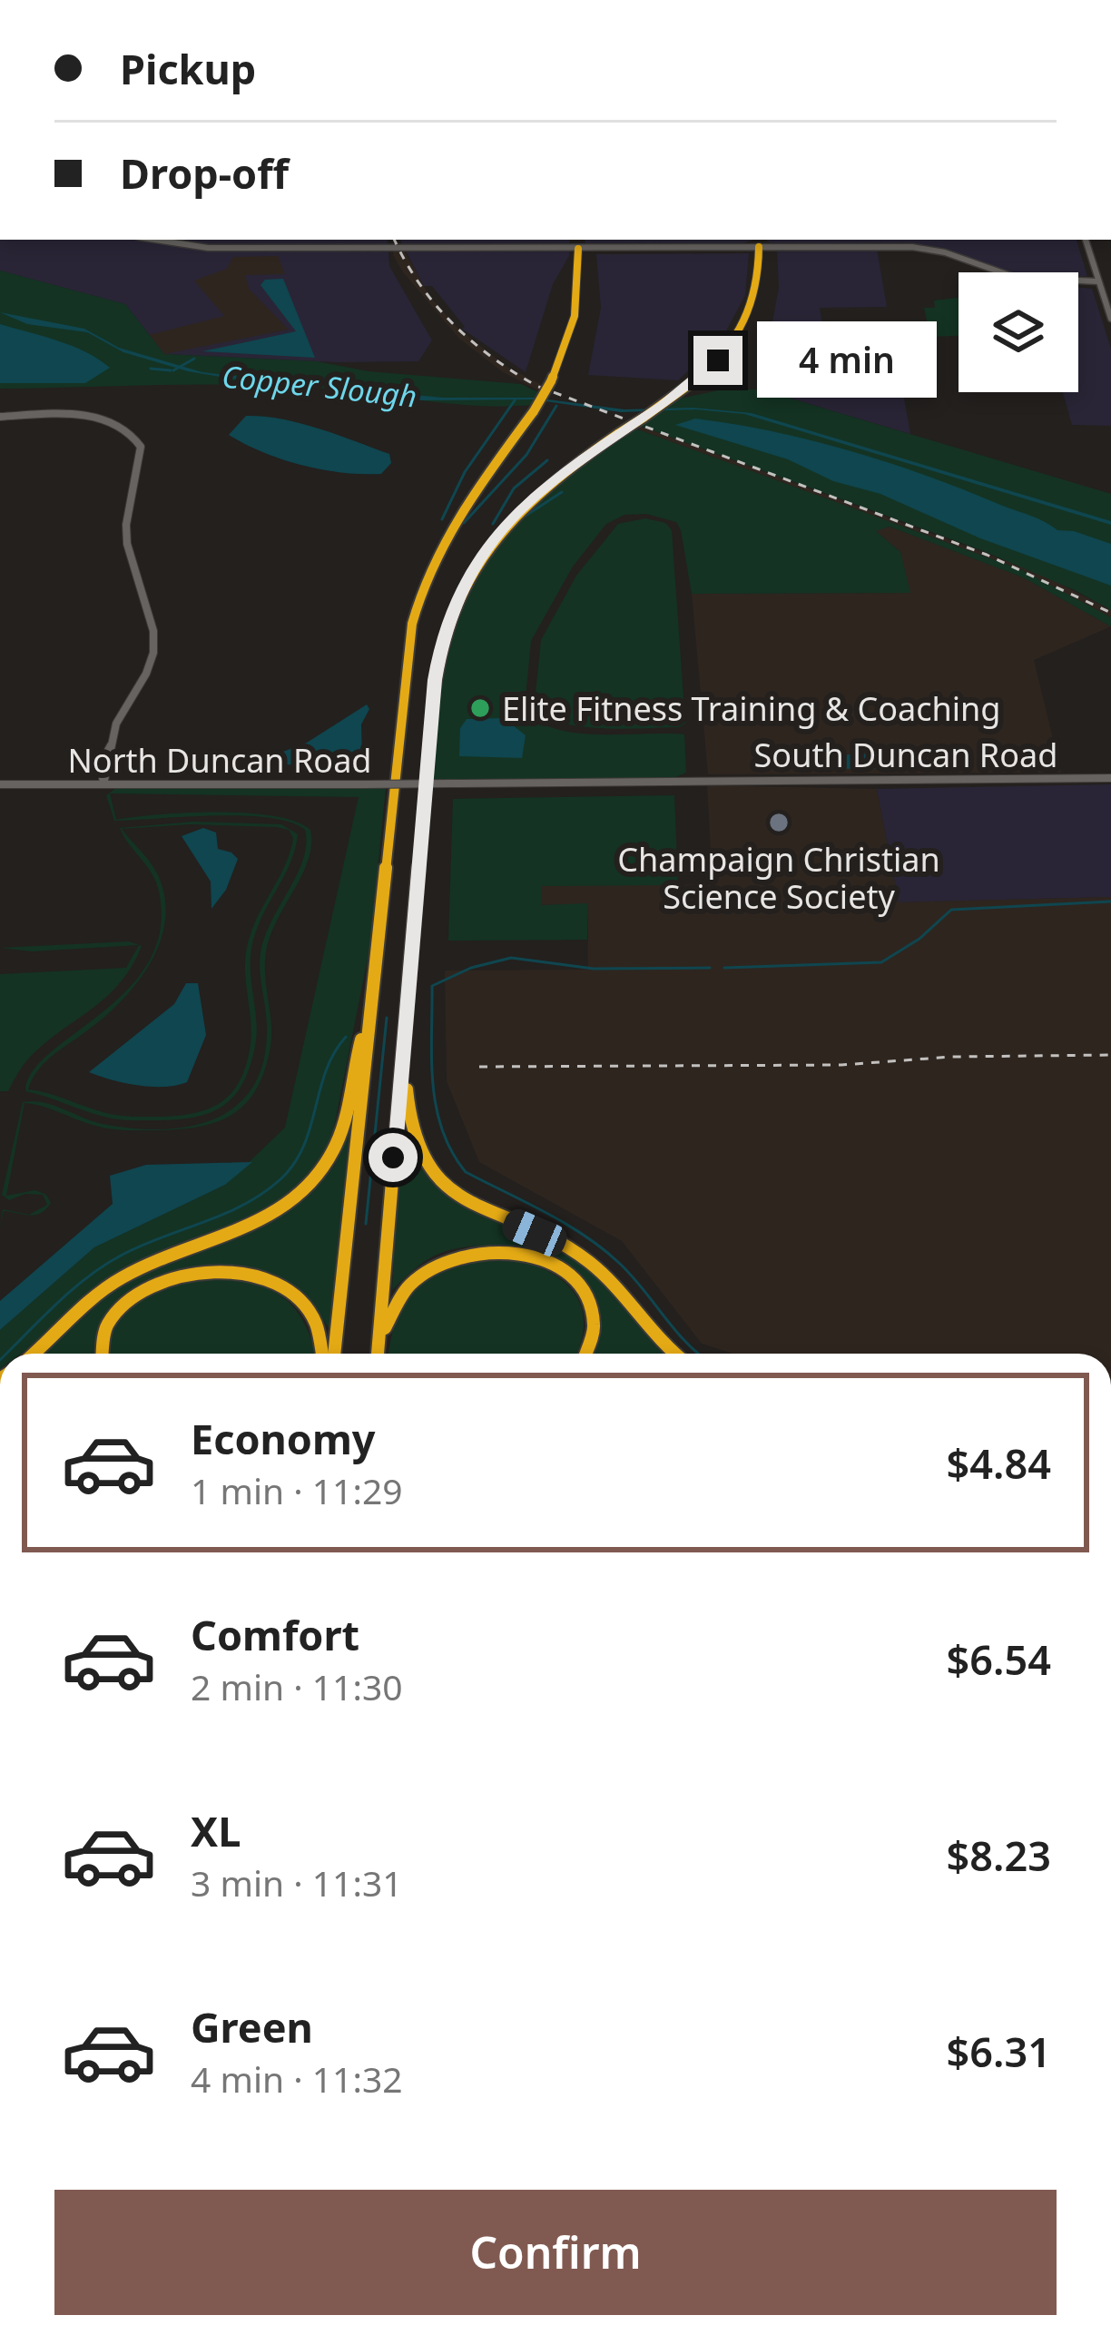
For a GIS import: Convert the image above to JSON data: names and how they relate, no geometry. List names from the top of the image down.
{
  "streets": {
    "main road": ["South Duncan Road", "North Duncan Road"]
  },
  "crossings": [
    ["South Duncan Road", "North Duncan Road"]
  ],
  "water": ["Copper Slough"],
  "places": ["Elite Fitness Training & Coaching", "Champaign Christian Science Society"],
  "page": {
    "banner": ["Pickup", "Drop-off"],
    "bubble": "4 min",
    "list": [
      {
        "name": "Economy",
        "note": "1 min · 11:29",
        "value": "$4.84"
      },
      {
        "name": "Comfort",
        "note": "2 min · 11:30",
        "value": "$6.54"
      },
      {
        "name": "XL",
        "note": "3 min · 11:31",
        "value": "$8.23"
      },
      {
        "name": "Green",
        "note": "4 min · 11:32",
        "value": "$6.31"
      }
    ],
    "buttons": "Confirm"
  }
}
